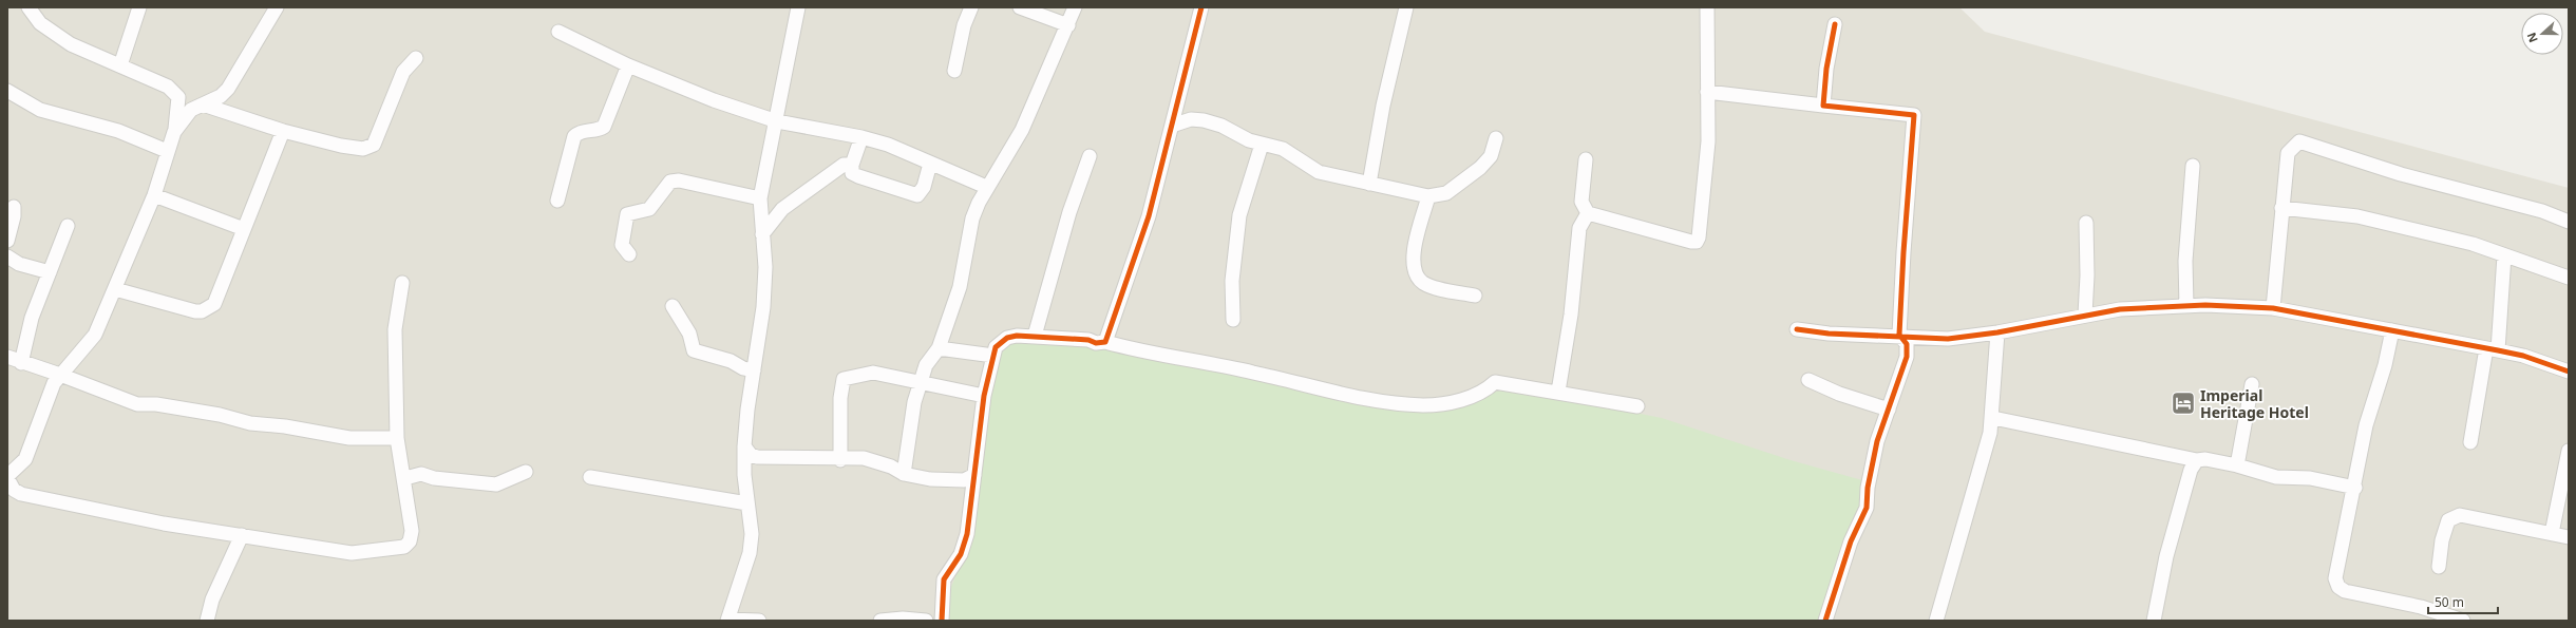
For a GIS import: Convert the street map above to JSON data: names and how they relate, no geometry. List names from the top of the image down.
{
  "places": {
    "hotel": ["Imperial Heritage Hotel"]
  },
  "scale_bar": "50 m",
  "north": "left"
}
